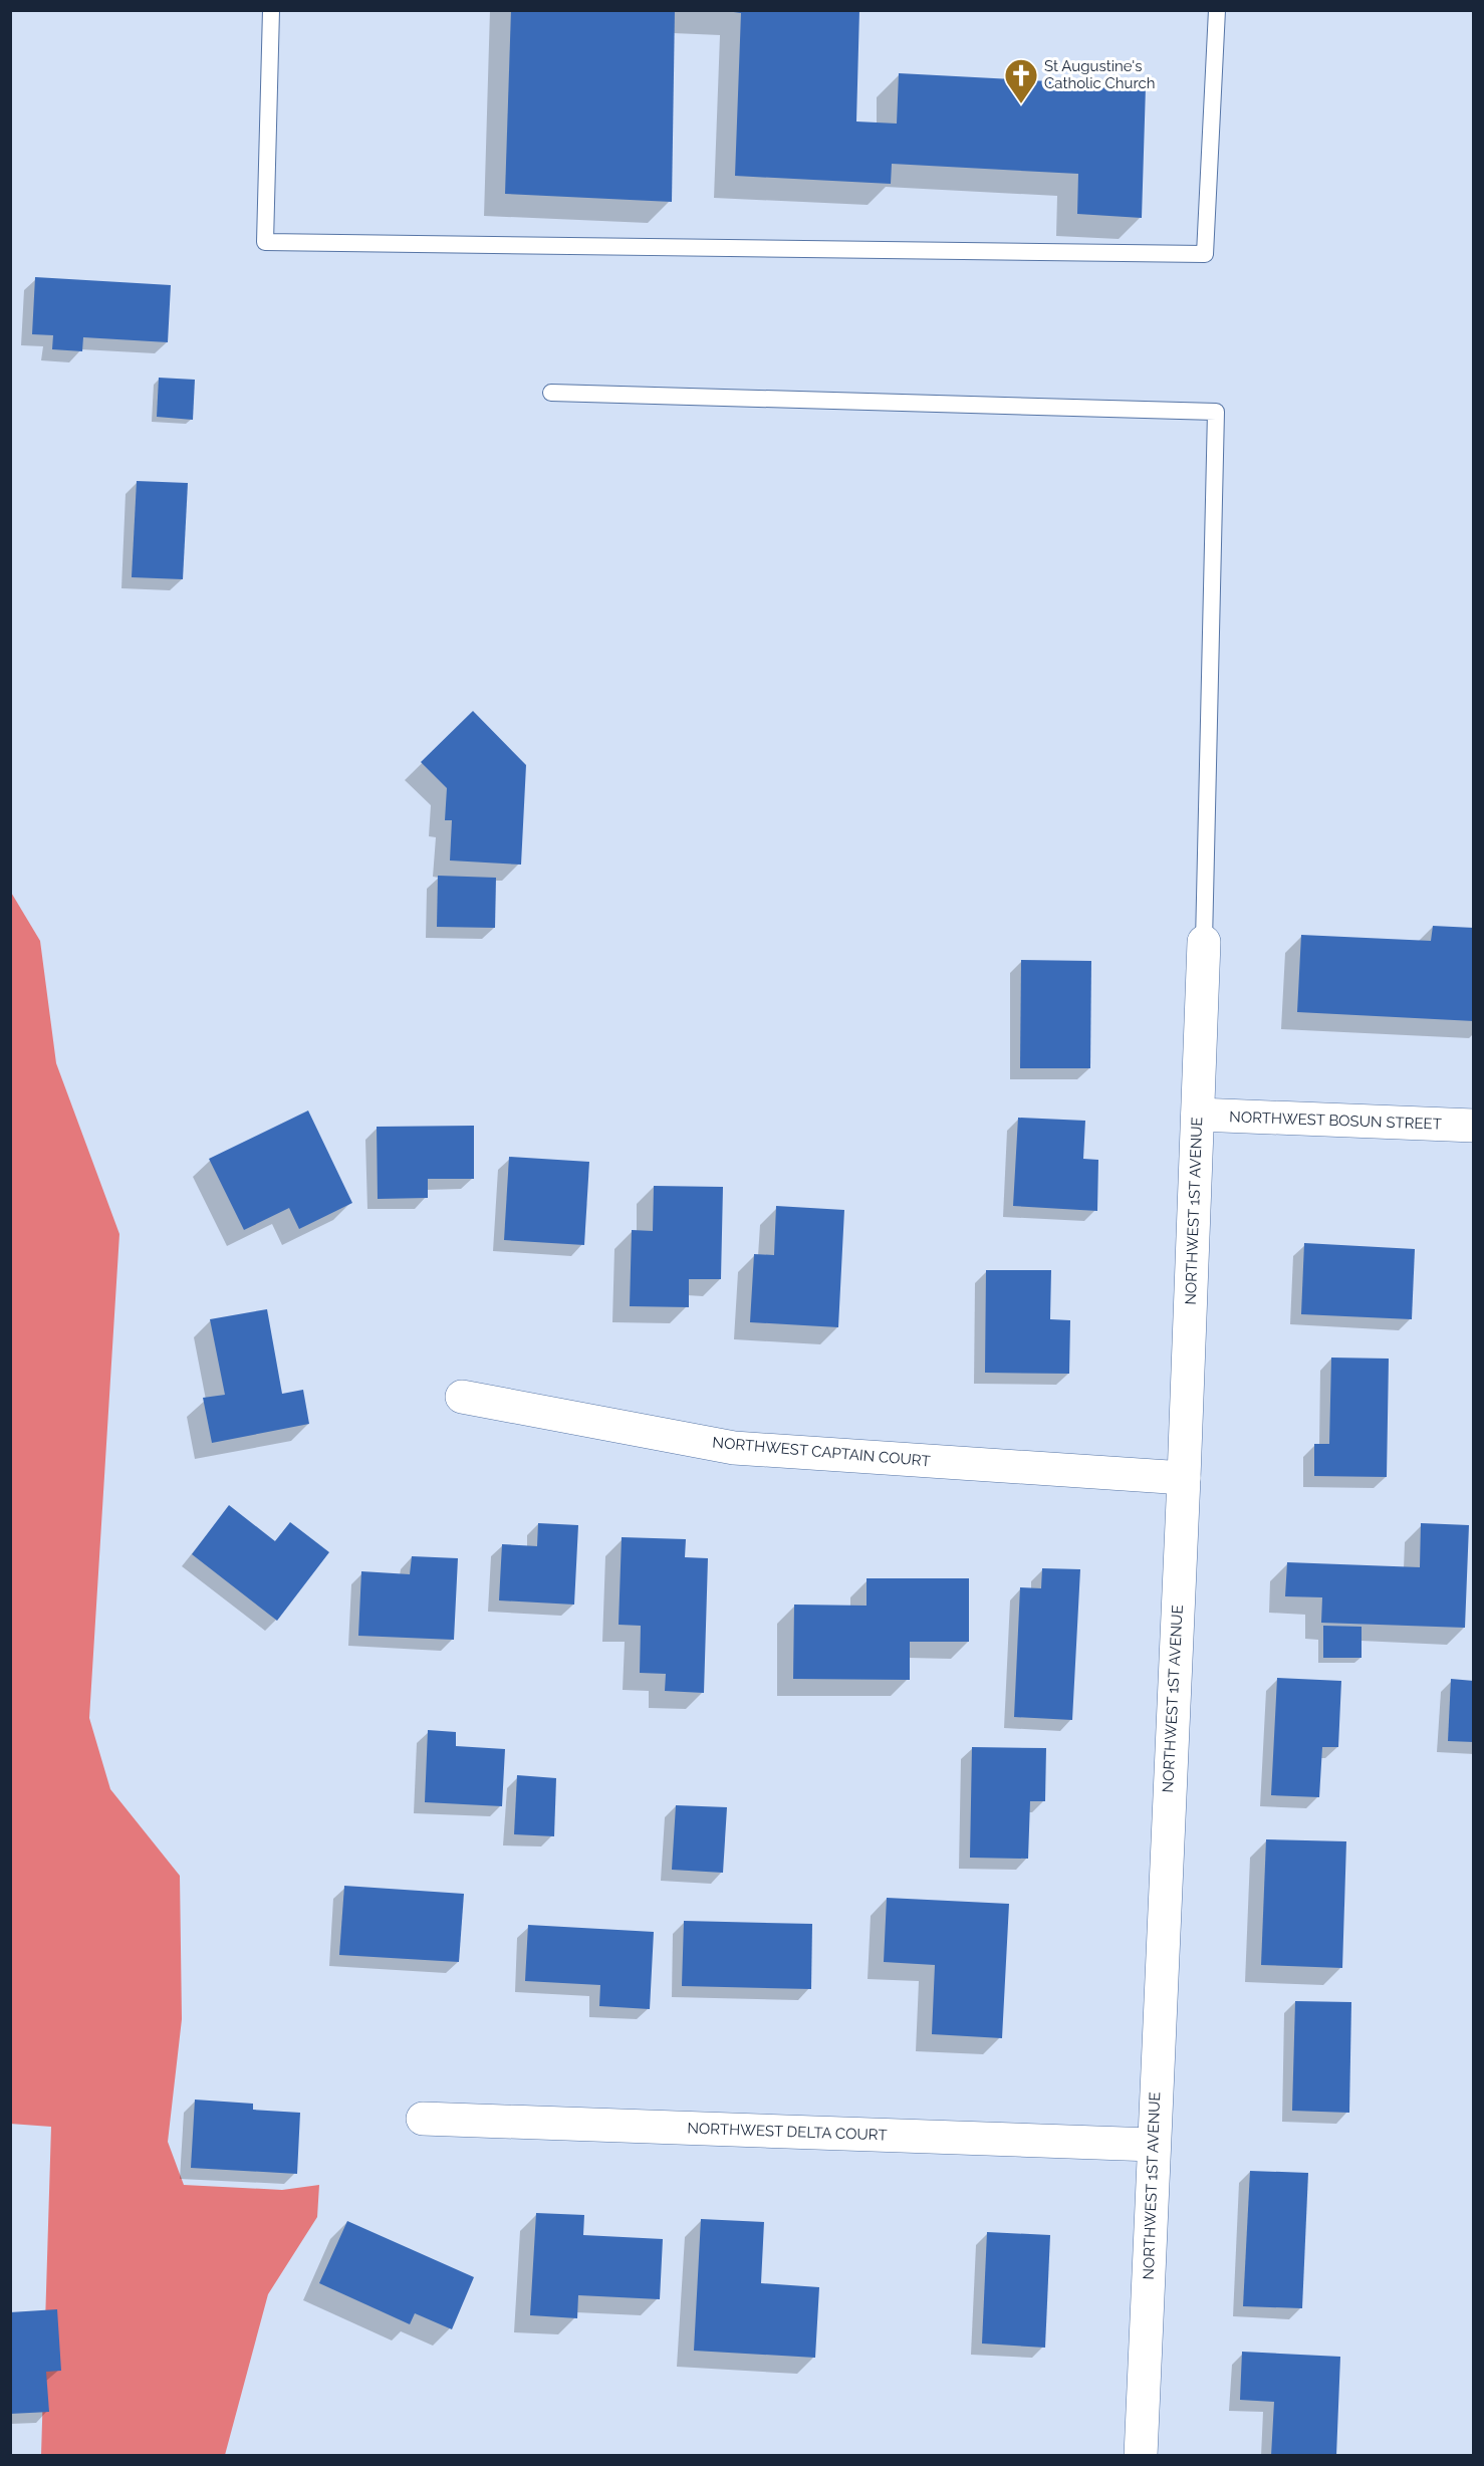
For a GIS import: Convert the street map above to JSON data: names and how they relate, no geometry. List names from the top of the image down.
{
  "streets": {
    "street": [
      "NORTHWEST BOSUN STREET",
      "NORTHWEST 1ST AVENUE",
      "NORTHWEST CAPTAIN COURT",
      "NORTHWEST DELTA COURT"
    ]
  },
  "crossings": [
    ["NORTHWEST BOSUN STREET", "NORTHWEST 1ST AVENUE"],
    ["NORTHWEST 1ST AVENUE", "NORTHWEST CAPTAIN COURT"],
    ["NORTHWEST 1ST AVENUE", "NORTHWEST DELTA COURT"]
  ],
  "places": {
    "church": ["St Augustine's Catholic Church"]
  }
}
